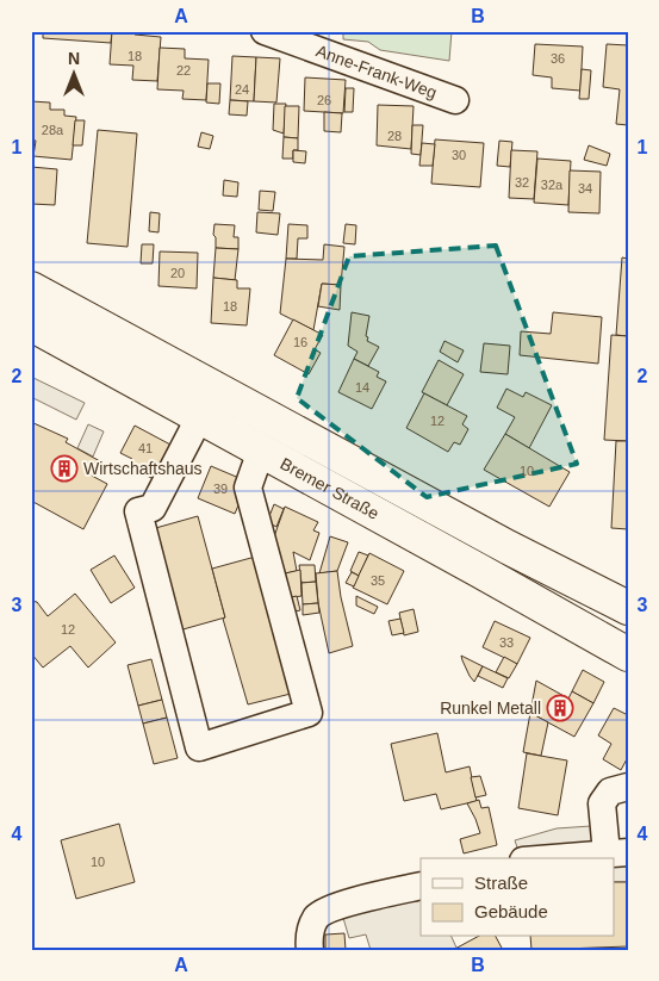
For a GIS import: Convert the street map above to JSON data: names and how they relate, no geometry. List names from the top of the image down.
{
  "streets": {
    "main road": ["Bremer Straße"],
    "street": ["Anne-Frank-Weg"]
  },
  "places": {
    "building": ["Wirtschaftshaus", "Runkel Metall"]
  },
  "house_numbers": [
    "18",
    "36",
    "22",
    "24",
    "26",
    "28a",
    "28",
    "30",
    "32",
    "32a",
    "34",
    "20",
    "18",
    "16",
    "14",
    "12",
    "41",
    "10",
    "39",
    "35",
    "12",
    "33",
    "10"
  ],
  "legend": ["Straße", "Gebäude"],
  "north": "top",
  "grid": {
    "columns": ["A", "B"],
    "rows": [
      "1",
      "2",
      "3",
      "4"
    ]
  }
}
